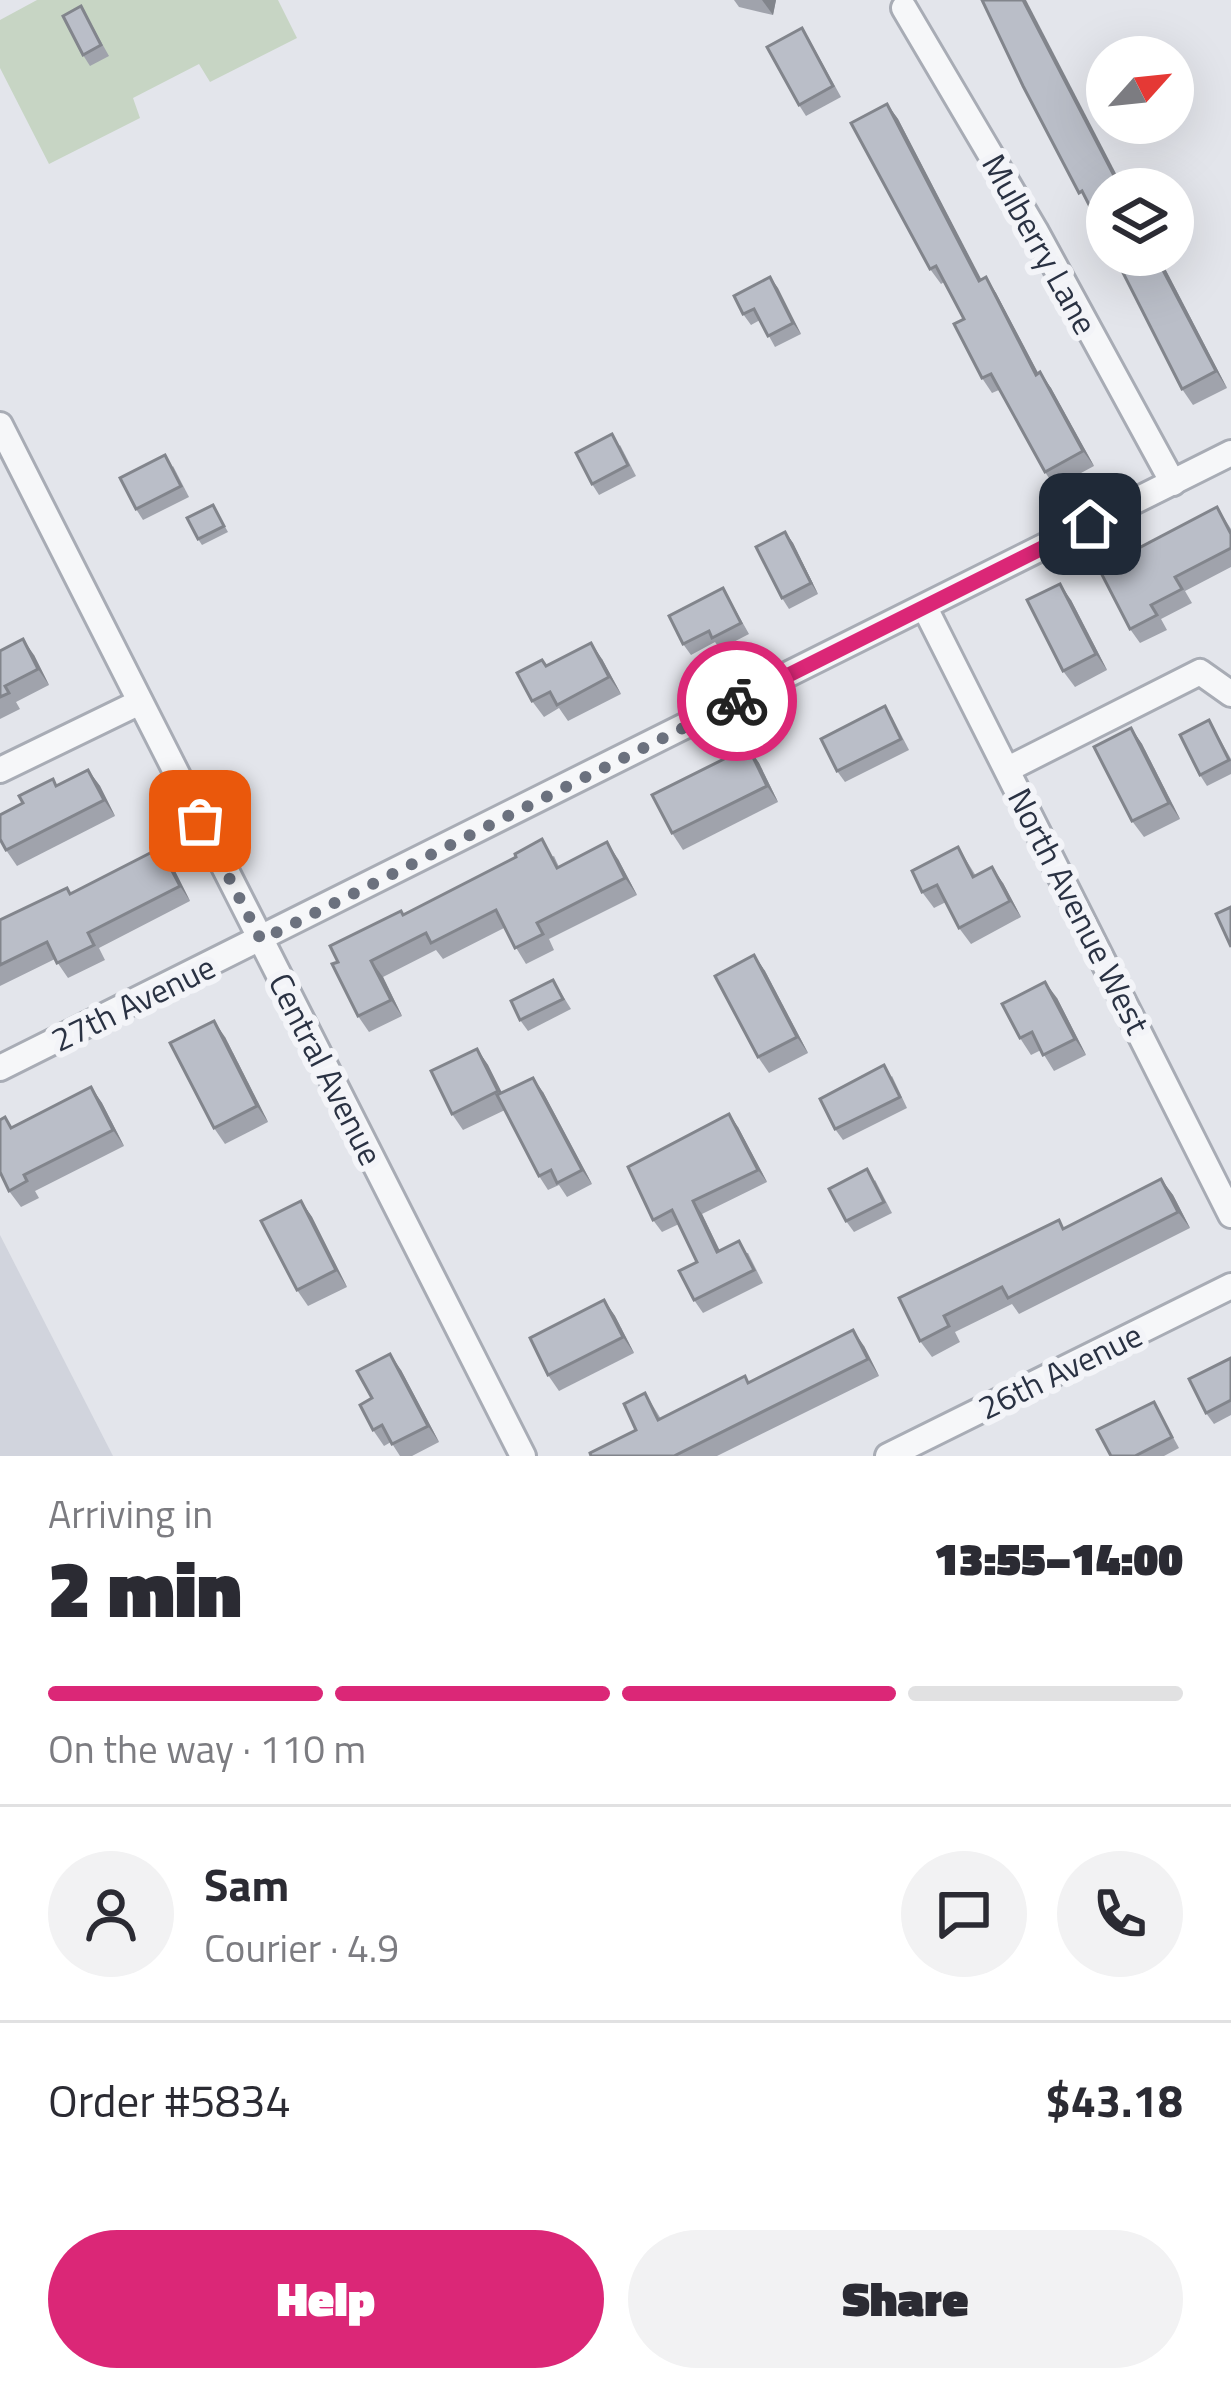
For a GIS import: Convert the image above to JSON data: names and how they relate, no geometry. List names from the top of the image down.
{
  "streets": {
    "street": [
      "Mulberry Lane",
      "North Avenue West",
      "27th Avenue",
      "Central Avenue",
      "26th Avenue"
    ]
  },
  "crossings": [
    ["Mulberry Lane", "27th Avenue"],
    ["North Avenue West", "27th Avenue"],
    ["27th Avenue", "Central Avenue"]
  ],
  "north": "top right",
  "page": {
    "heading": ["2 min", "Arriving in", "13:55–14:00"],
    "panel": [
      "Sam",
      "Courier · 4.9",
      "Order #5834",
      "$43.18"
    ],
    "bar": "On the way · 110 m",
    "buttons": ["Help", "Share"]
  }
}
